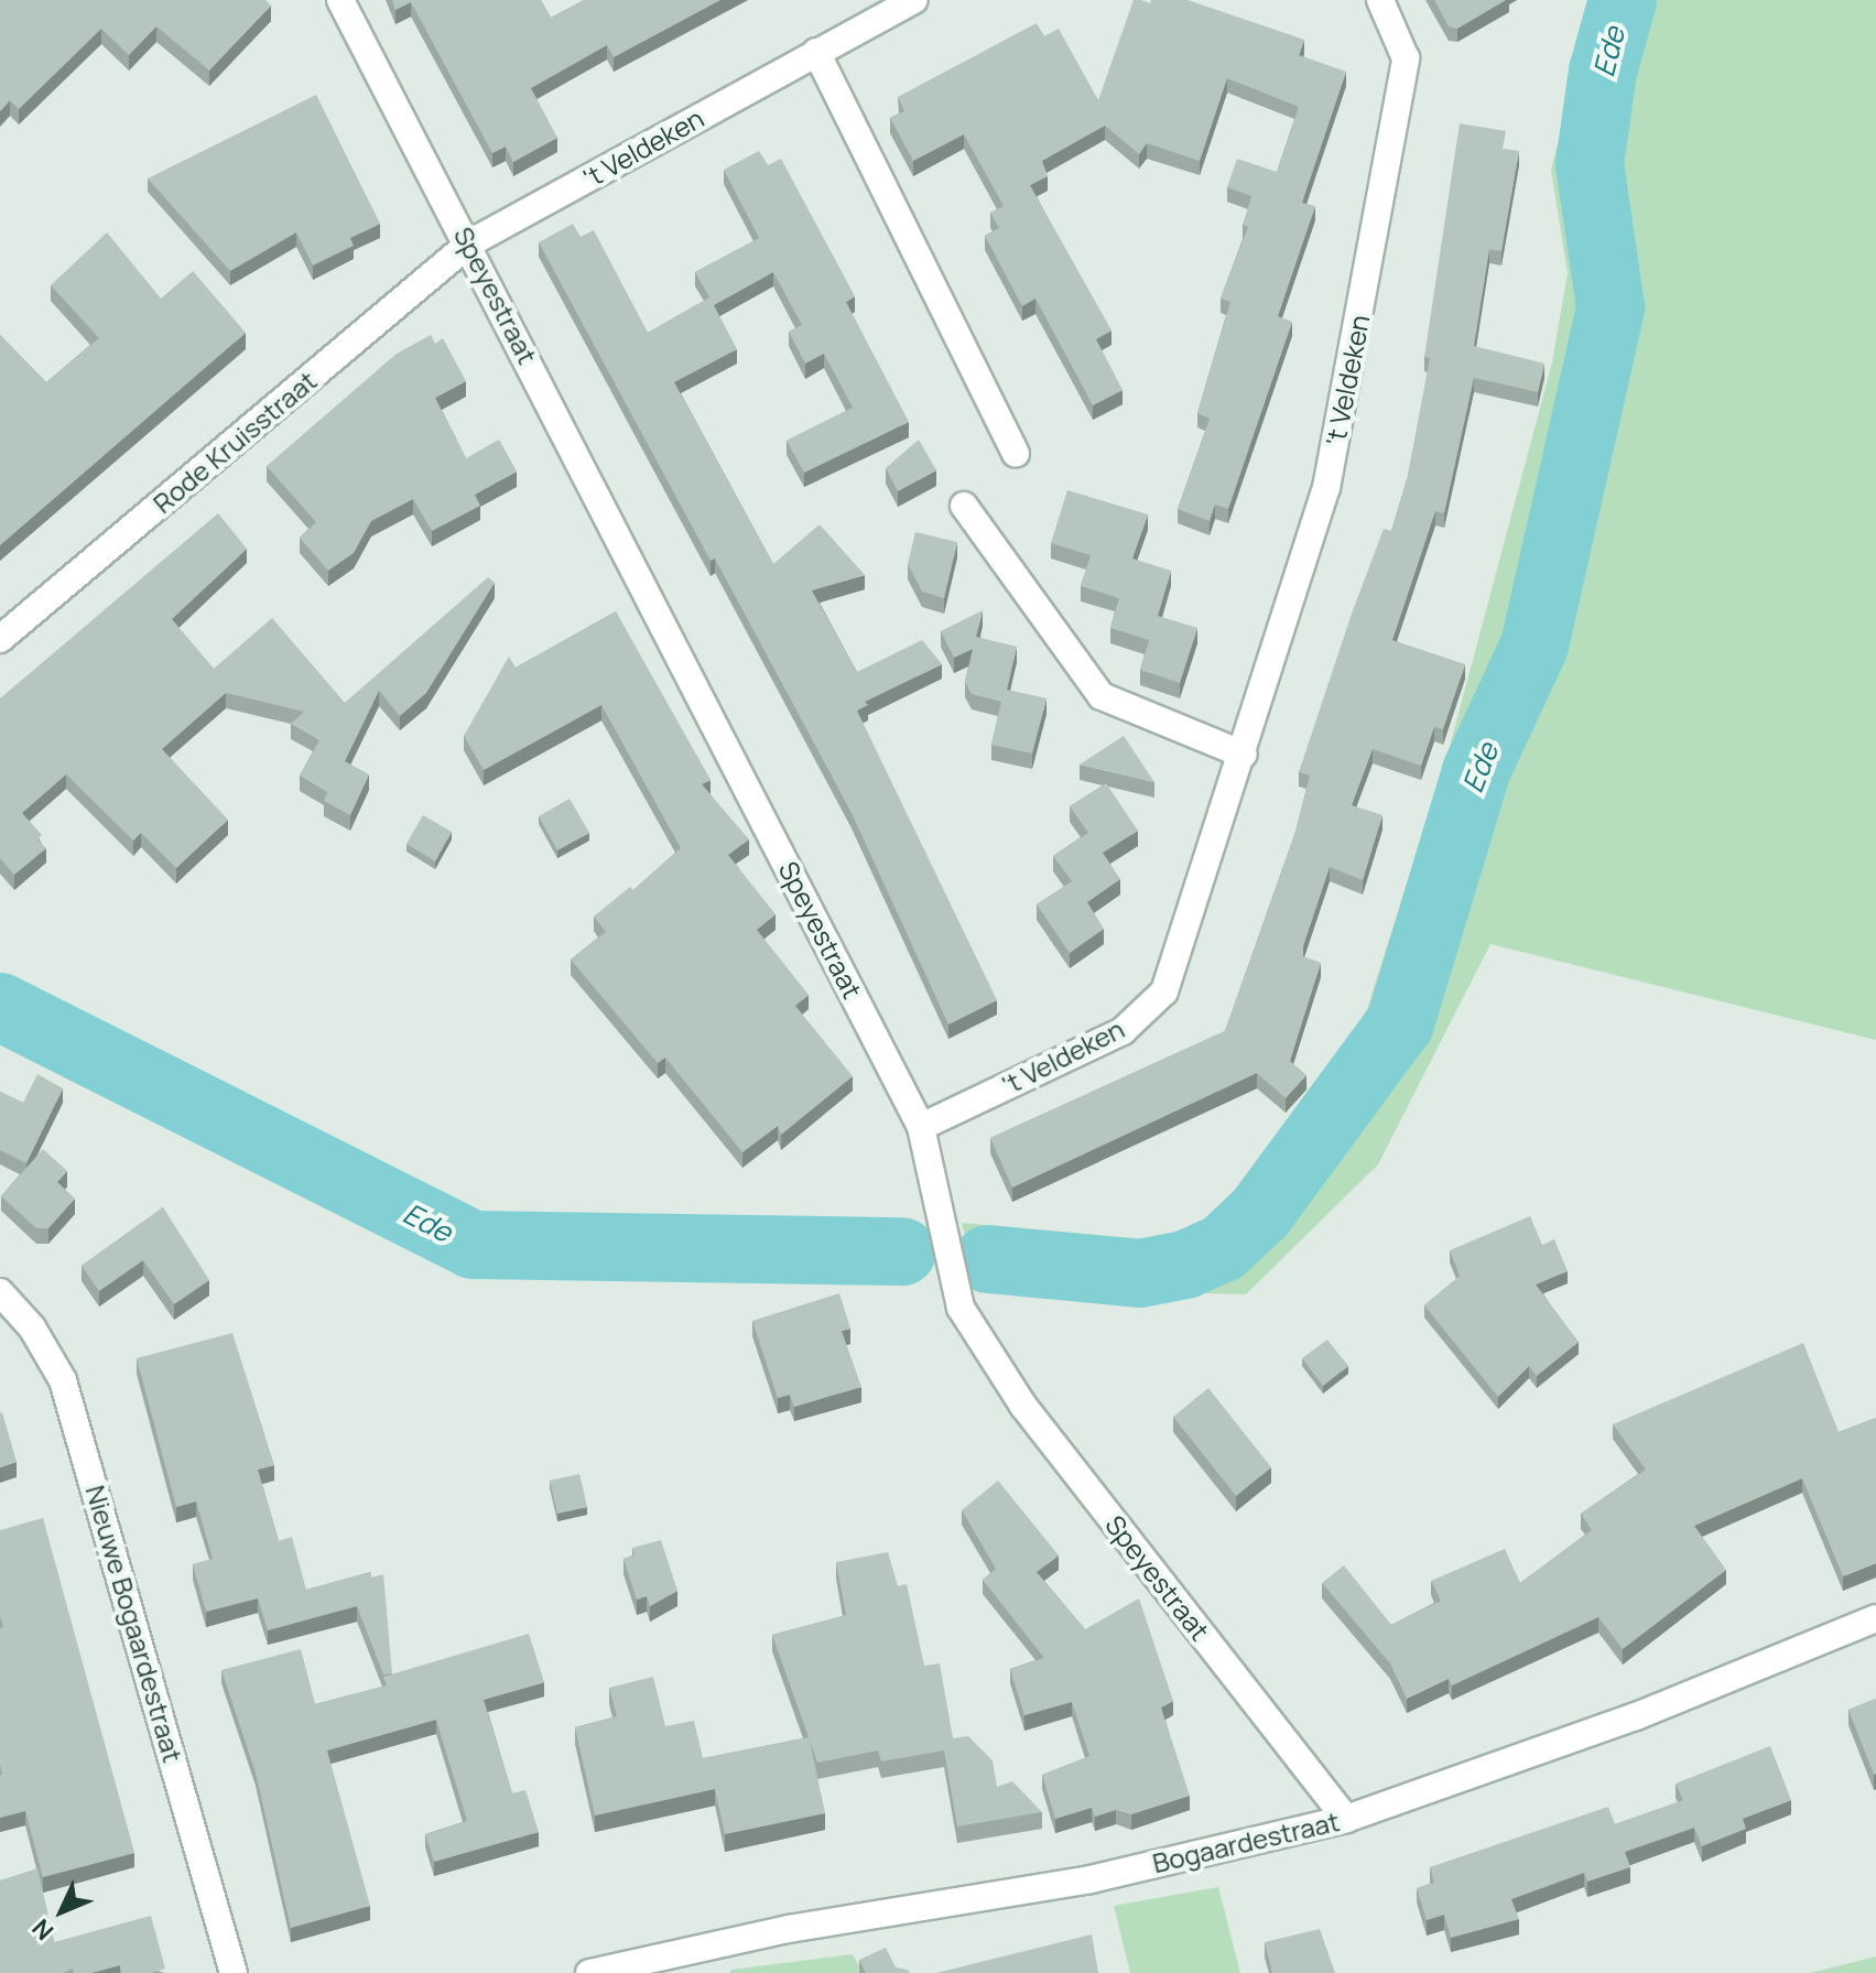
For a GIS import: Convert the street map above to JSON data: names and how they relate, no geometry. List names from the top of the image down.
{
  "streets": {
    "street": [
      "'t Veldeken",
      "Speyestraat",
      "Rode Kruisstraat",
      "Nieuwe Bogaardestraat",
      "Bogaardestraat"
    ]
  },
  "crossings": [
    ["'t Veldeken", "Speyestraat"],
    ["'t Veldeken", "Rode Kruisstraat"],
    ["Speyestraat", "Rode Kruisstraat"],
    ["Speyestraat", "Bogaardestraat"]
  ],
  "water": ["Ede"],
  "north": "bottom left"
}
